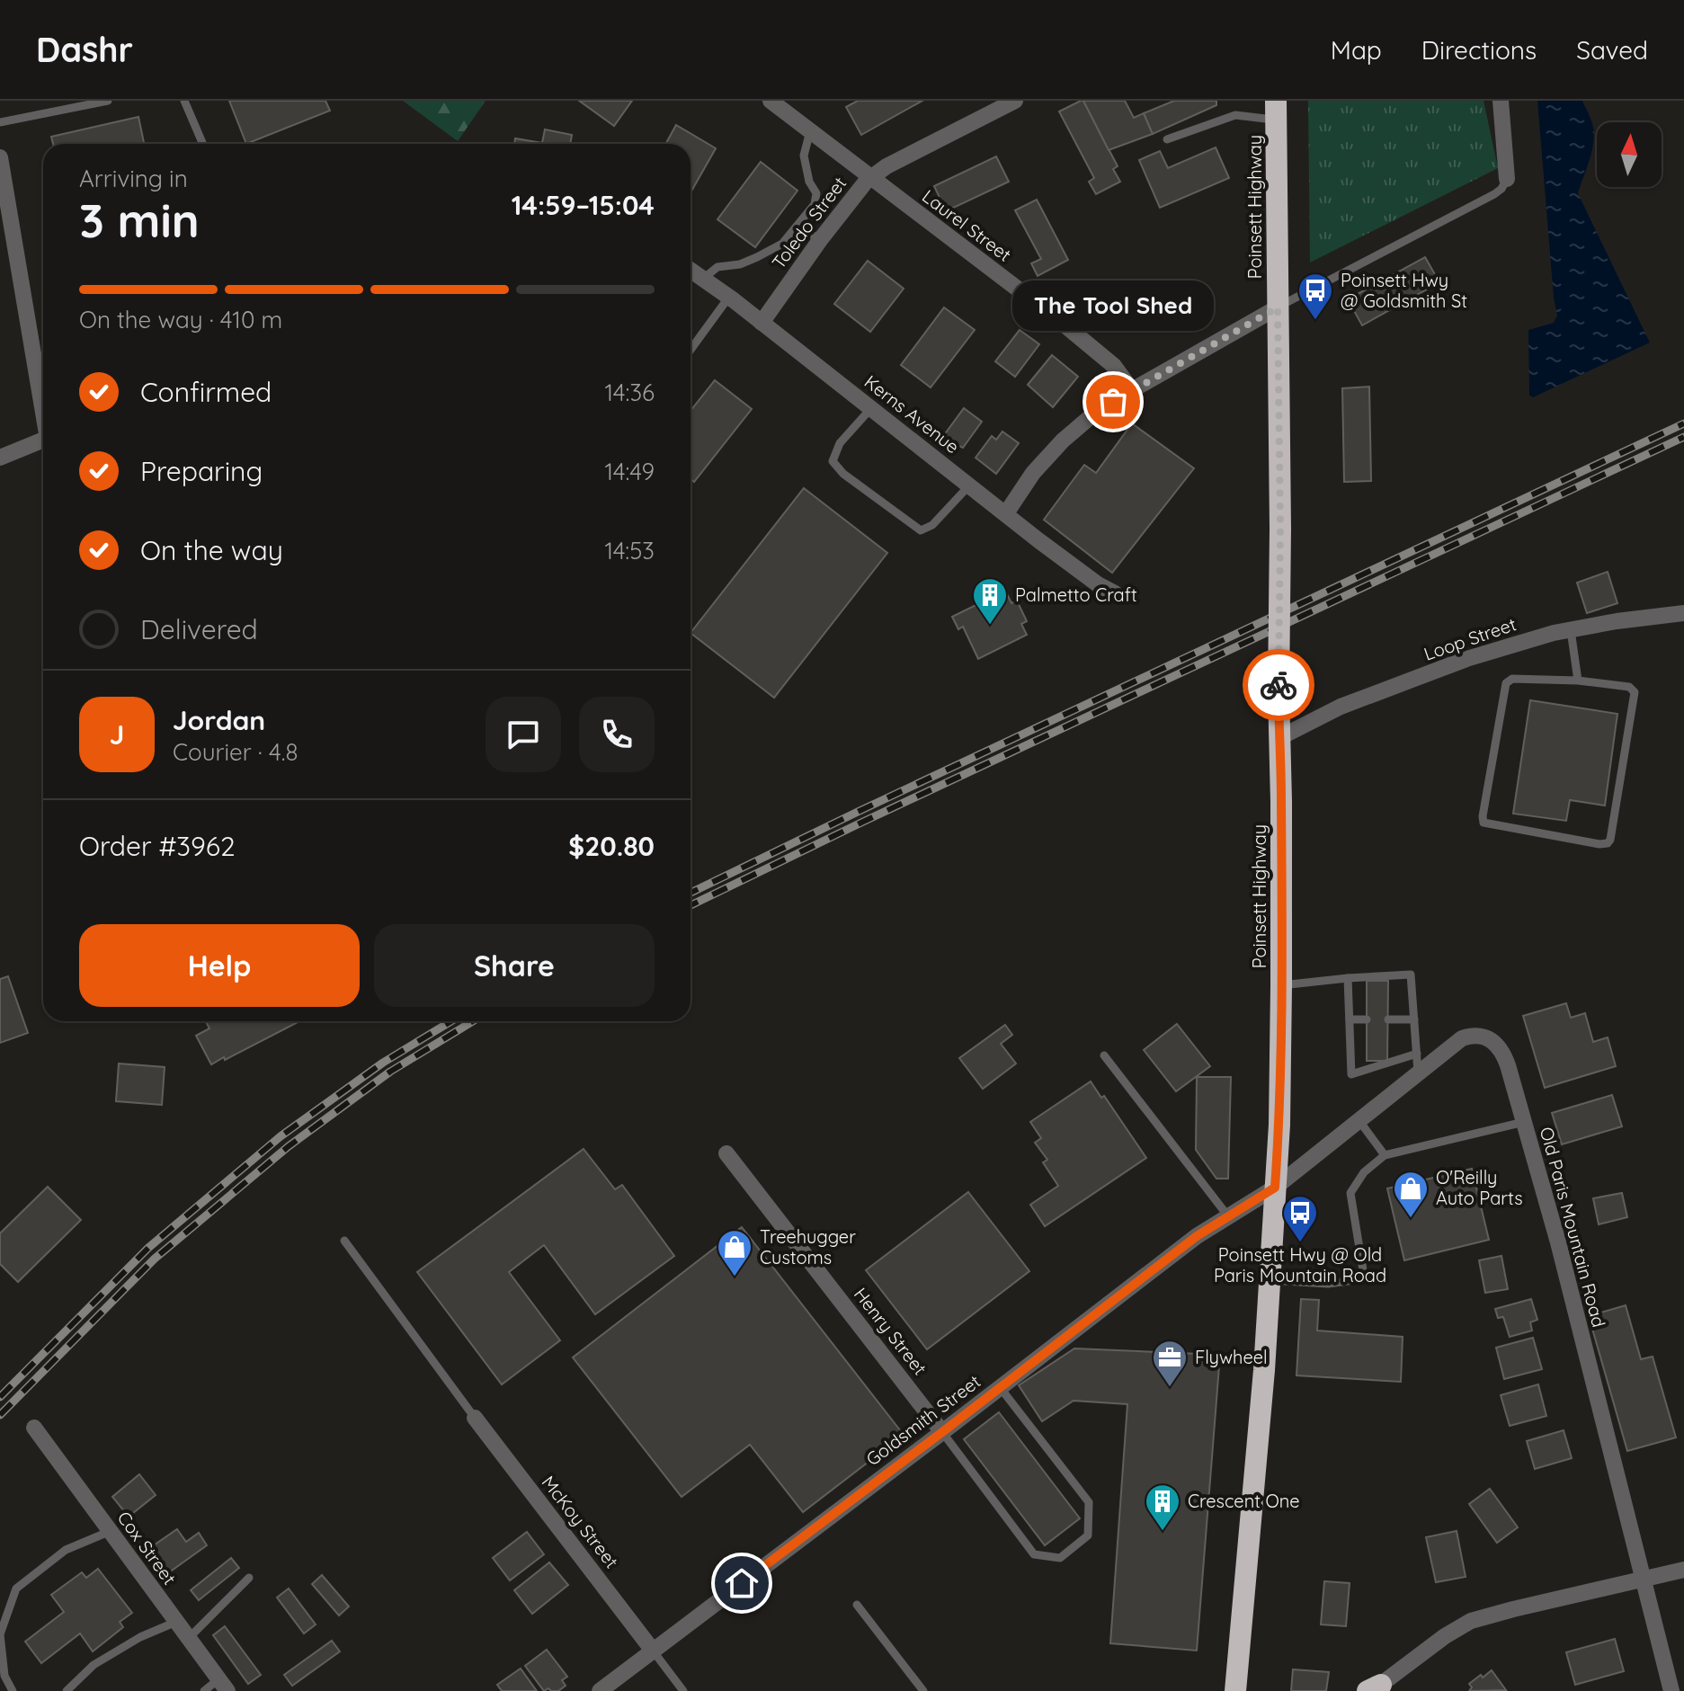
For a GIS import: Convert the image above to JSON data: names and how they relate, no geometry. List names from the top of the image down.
{
  "streets": {
    "highway": ["Poinsett Highway"],
    "street": [
      "Toledo Street",
      "Laurel Street",
      "Kerns Avenue",
      "Loop Street",
      "Old Paris Mountain Road",
      "Henry Street",
      "Goldsmith Street",
      "McKoy Street",
      "Cox Street"
    ]
  },
  "crossings": [
    ["Poinsett Highway", "Loop Street"],
    ["Poinsett Highway", "Old Paris Mountain Road"],
    ["Poinsett Highway", "Goldsmith Street"],
    ["Toledo Street", "Laurel Street"],
    ["Toledo Street", "Kerns Avenue"],
    ["Old Paris Mountain Road", "Goldsmith Street"],
    ["Henry Street", "Goldsmith Street"],
    ["Goldsmith Street", "McKoy Street"]
  ],
  "places": {
    "bus stop": ["Poinsett Hwy @ Goldsmith St", "Poinsett Hwy @ Old Paris Mountain Road"],
    "other": ["The Tool Shed"],
    "building": ["Palmetto Craft", "Crescent One"],
    "shop": ["O'Reilly Auto Parts", "Treehugger Customs"],
    "office": ["Flywheel"]
  },
  "north": "top",
  "page": {
    "header": "Dashr",
    "nav": ["Map", "Directions", "Saved"],
    "heading": ["3 min", "Arriving in", "14:59–15:04"],
    "panel": [
      "Jordan",
      "Courier · 4.8",
      "Order #3962",
      "$20.80"
    ],
    "bar": "On the way · 410 m",
    "bubble": "The Tool Shed",
    "list": [
      ["Confirmed", "14:36"],
      ["Preparing", "14:49"],
      ["On the way", "14:53"],
      "Delivered"
    ],
    "round": "J",
    "buttons": ["Help", "Share"]
  }
}
